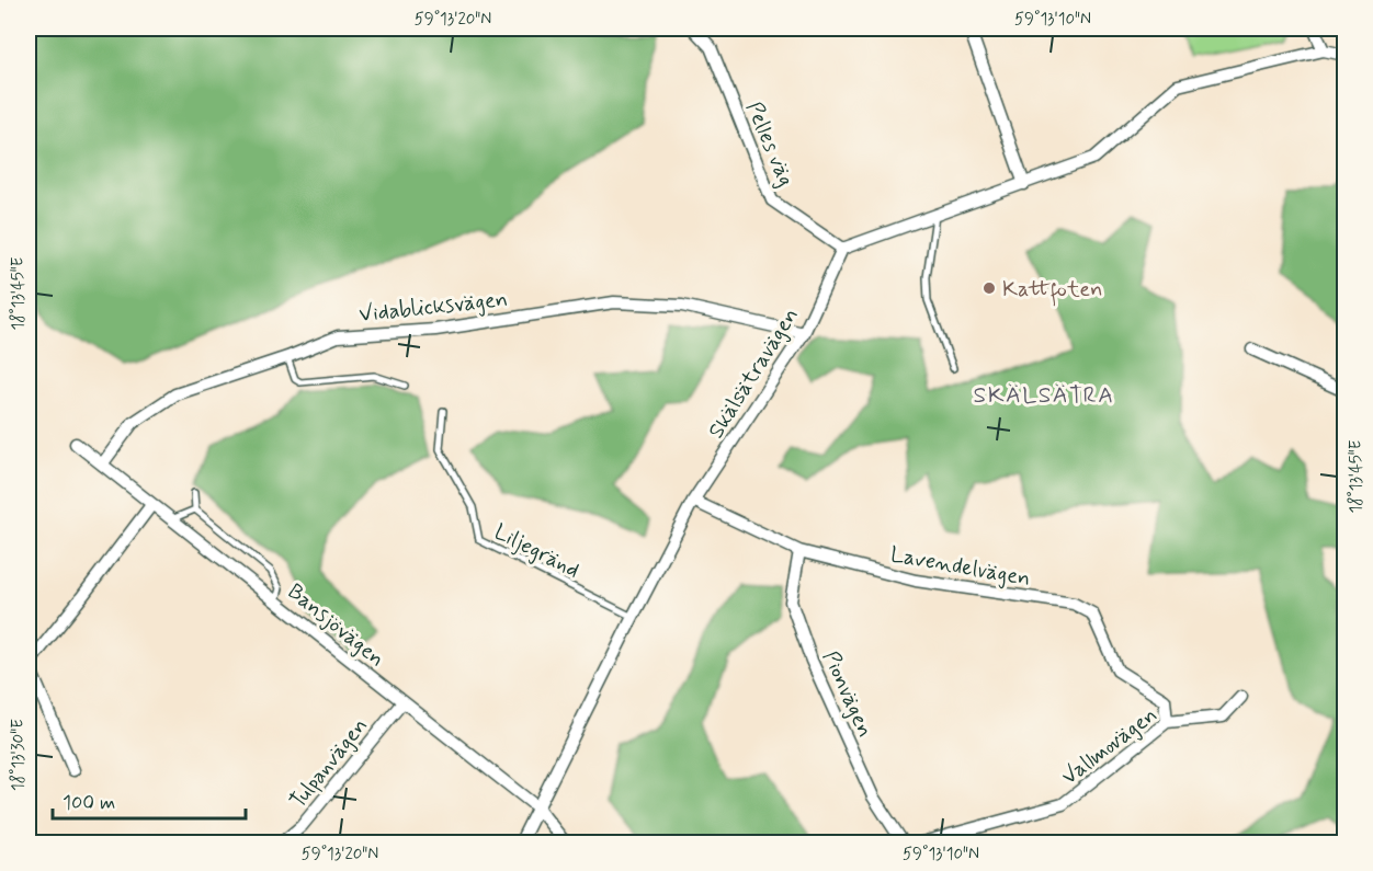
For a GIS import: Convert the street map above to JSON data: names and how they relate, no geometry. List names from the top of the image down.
{
  "streets": {
    "street": [
      "Pelles väg",
      "Vidablicksvägen",
      "Skälsätravägen",
      "Lavendelvägen",
      "Bansjövägen",
      "Pionvägen",
      "Vallmovägen",
      "Tulpanvägen"
    ],
    "lane": ["Liljegränd"]
  },
  "crossings": [
    ["Pelles väg", "Skälsätravägen"],
    ["Vidablicksvägen", "Skälsätravägen"],
    ["Vidablicksvägen", "Bansjövägen"],
    ["Skälsätravägen", "Liljegränd"],
    ["Skälsätravägen", "Lavendelvägen"],
    ["Skälsätravägen", "Bansjövägen"],
    ["Lavendelvägen", "Pionvägen"],
    ["Lavendelvägen", "Vallmovägen"],
    ["Bansjövägen", "Tulpanvägen"]
  ],
  "districts": ["SKÄLSÄTRA"],
  "places": ["Kattfoten"],
  "scale_bar": "100 m",
  "coordinates": [
    "59°13'20\"N",
    "59°13'10\"N",
    "18°13'45\"E",
    "18°13'30\"E"
  ]
}
